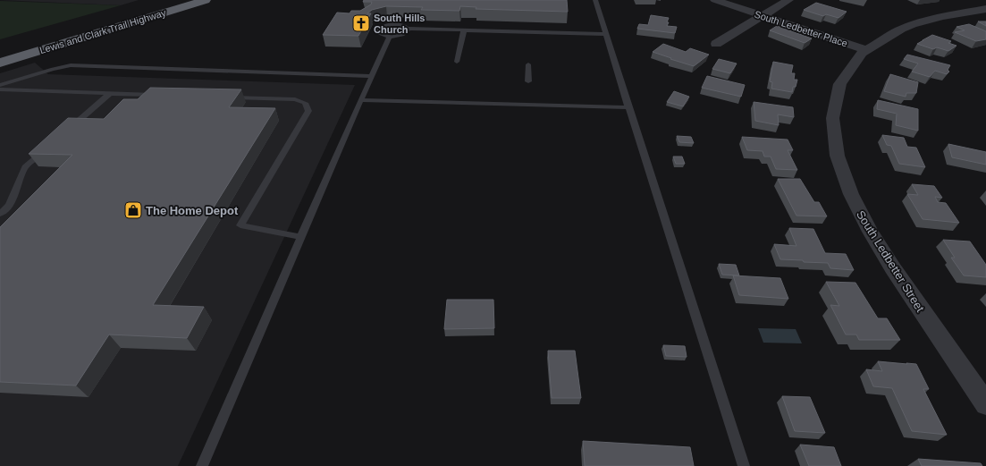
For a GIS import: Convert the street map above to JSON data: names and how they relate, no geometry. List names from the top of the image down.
{
  "streets": {
    "highway": ["Lewis and Clark Trail Highway"],
    "street": ["South Ledbetter Place", "South Ledbetter Street"]
  },
  "crossings": [
    ["South Ledbetter Place", "South Ledbetter Street"]
  ],
  "places": {
    "church": ["South Hills Church"],
    "shop": ["The Home Depot"]
  }
}
